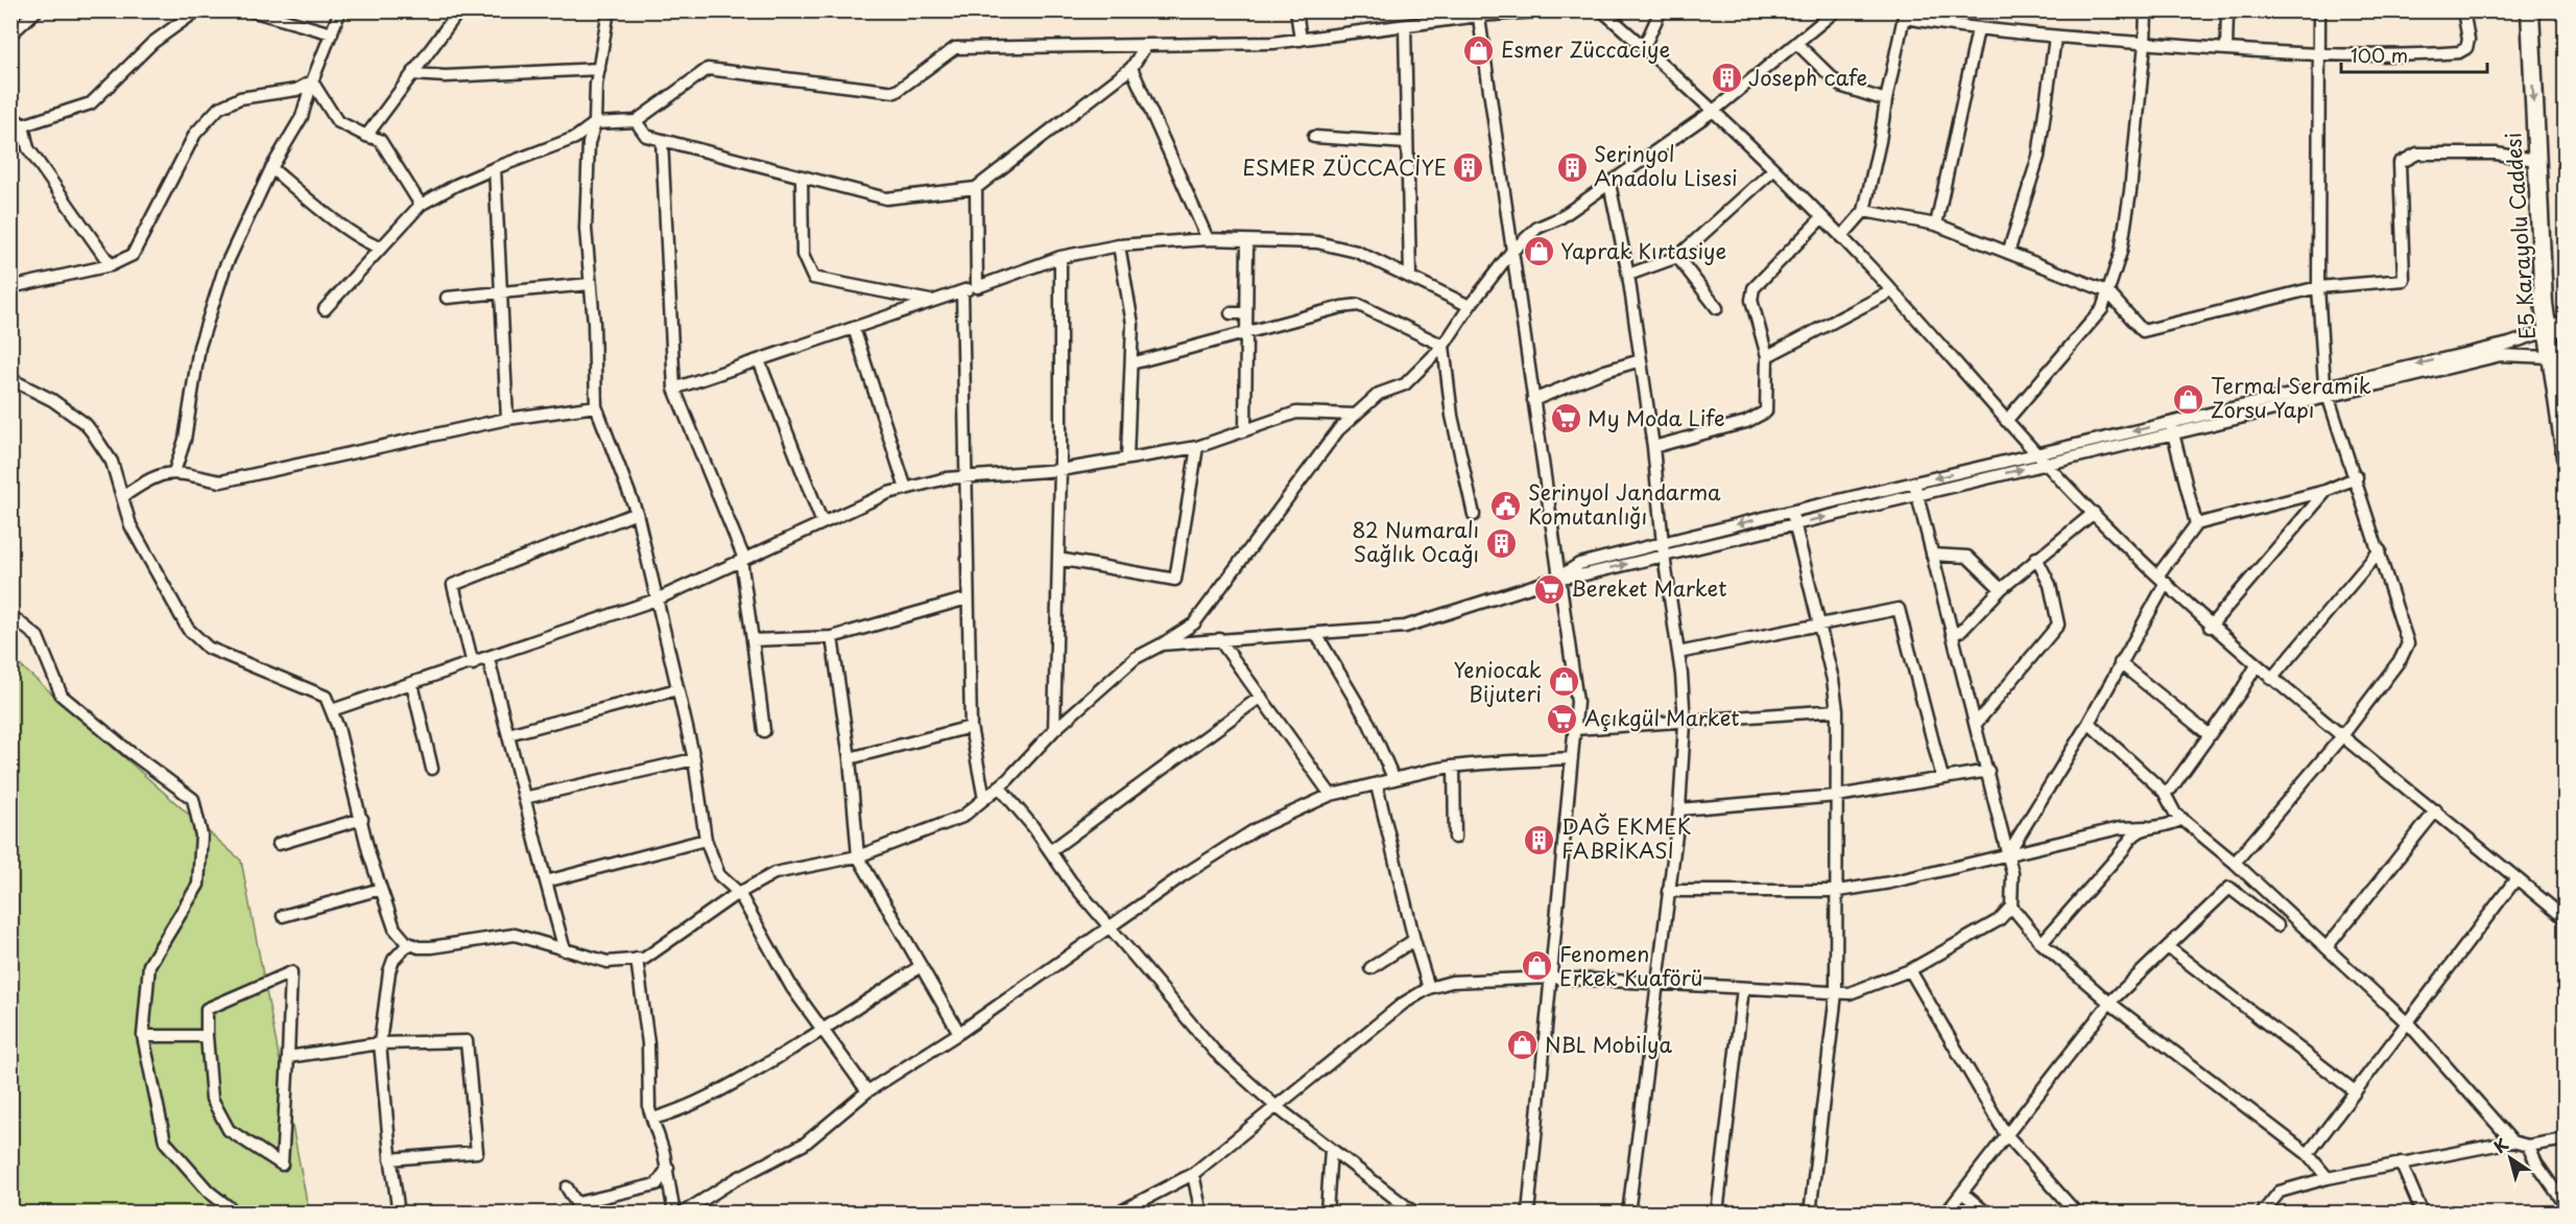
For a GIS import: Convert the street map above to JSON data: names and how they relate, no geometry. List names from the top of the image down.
{
  "streets": {
    "highway": ["E5 Karayolu Caddesi"]
  },
  "places": {
    "shop": [
      "Esmer Züccaciye",
      "Yaprak Kırtasiye",
      "Termal Seramik Zorsu Yapı",
      "Yeniocak Bijuteri",
      "Fenomen Erkek Kuaförü",
      "NBL Mobilya"
    ],
    "building": [
      "Joseph cafe",
      "Serinyol Anadolu Lisesi",
      "ESMER ZÜCCACİYE",
      "82 Numaralı Sağlık Ocağı",
      "DAĞ EKMEK FABRİKASI"
    ],
    "supermarket": ["My Moda Life", "Bereket Market", "Açıkgül Market"],
    "public building": ["Serinyol Jandarma Komutanlığı"]
  },
  "scale_bar": "100 m",
  "north": "top left"
}
